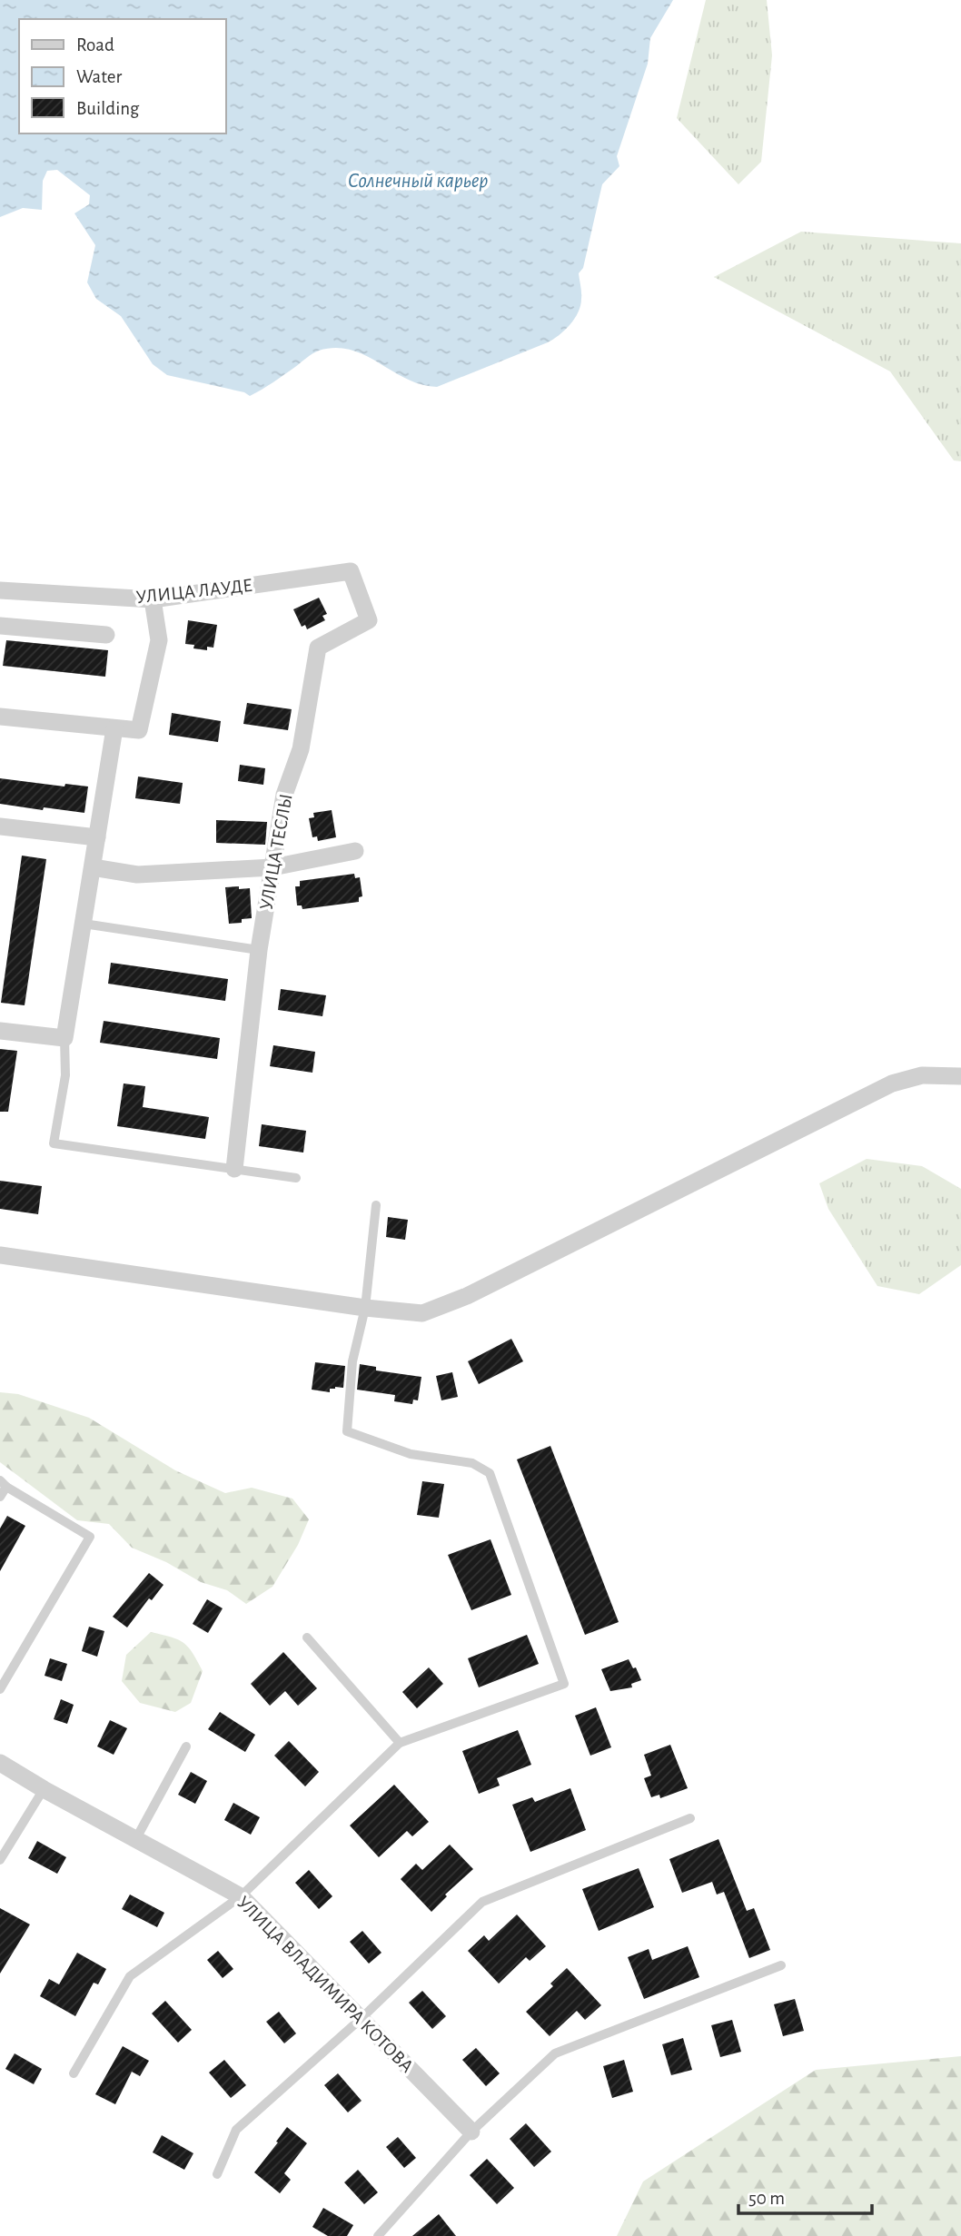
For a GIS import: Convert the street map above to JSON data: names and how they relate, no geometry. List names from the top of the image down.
{
  "streets": {
    "street": ["УЛИЦА ЛАУДЕ", "УЛИЦА ТЕСЛЫ", "УЛИЦА ВЛАДИМИРА КОТОВА"]
  },
  "crossings": [
    ["УЛИЦА ЛАУДЕ", "УЛИЦА ТЕСЛЫ"]
  ],
  "water": ["Солнечный карьер"],
  "legend": ["Road", "Water", "Building"],
  "scale_bar": "50 m"
}
